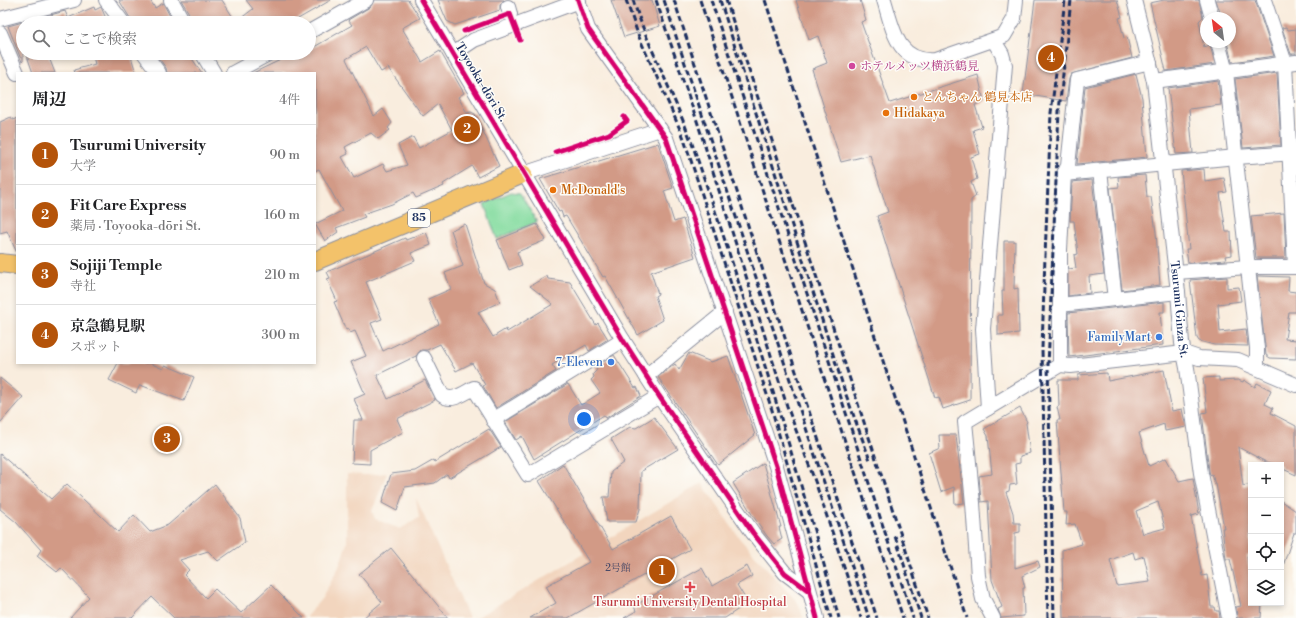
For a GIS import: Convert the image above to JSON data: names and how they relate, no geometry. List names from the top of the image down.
{
  "streets": {
    "main road": ["85"],
    "street": ["Toyooka-dōri St.", "Tsurumi Ginza St."]
  },
  "crossings": [
    ["Toyooka-dōri St.", "85"]
  ],
  "places": {
    "other": [
      "ホテルメッツ横浜鶴見",
      "とんちゃん 鶴見本店",
      "Hidakaya",
      "McDonald's",
      "FamilyMart",
      "7-Eleven"
    ],
    "health": ["Tsurumi University Dental Hospital"]
  },
  "house_numbers": ["2号館"],
  "north": "top left",
  "page": {
    "search": "ここで検索",
    "pins": [
      "4",
      "2",
      "3",
      "1"
    ],
    "heading": ["周辺", "4件"],
    "list": [
      {
        "mark": "1",
        "name": "Tsurumi University",
        "note": "大学",
        "value": "90 m"
      },
      {
        "mark": "2",
        "name": "Fit Care Express",
        "note": "薬局 · Toyooka-dōri St.",
        "value": "160 m"
      },
      {
        "mark": "3",
        "name": "Sojiji Temple",
        "note": "寺社",
        "value": "210 m"
      },
      {
        "mark": "4",
        "name": "京急鶴見駅",
        "note": "スポット",
        "value": "300 m"
      }
    ],
    "map_buttons": ["+", "−"]
  }
}
